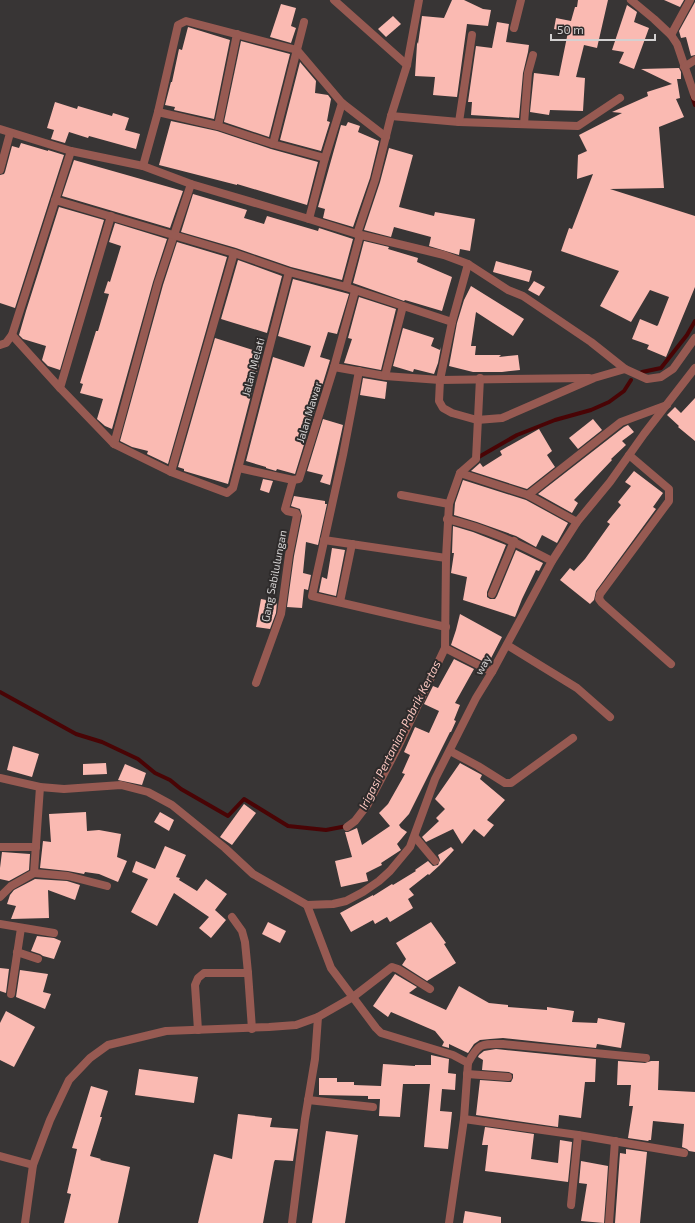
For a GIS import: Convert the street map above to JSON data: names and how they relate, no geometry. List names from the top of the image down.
{
  "streets": {
    "street": [
      "Jalan Melati",
      "Jalan Mawar",
      "Gang Sabilulungan",
      "way"
    ]
  },
  "crossings": [
    ["Jalan Mawar", "Gang Sabilulungan"]
  ],
  "water": ["Irigasi Pertanian Pabrik Kertas"],
  "scale_bar": "50 m"
}
